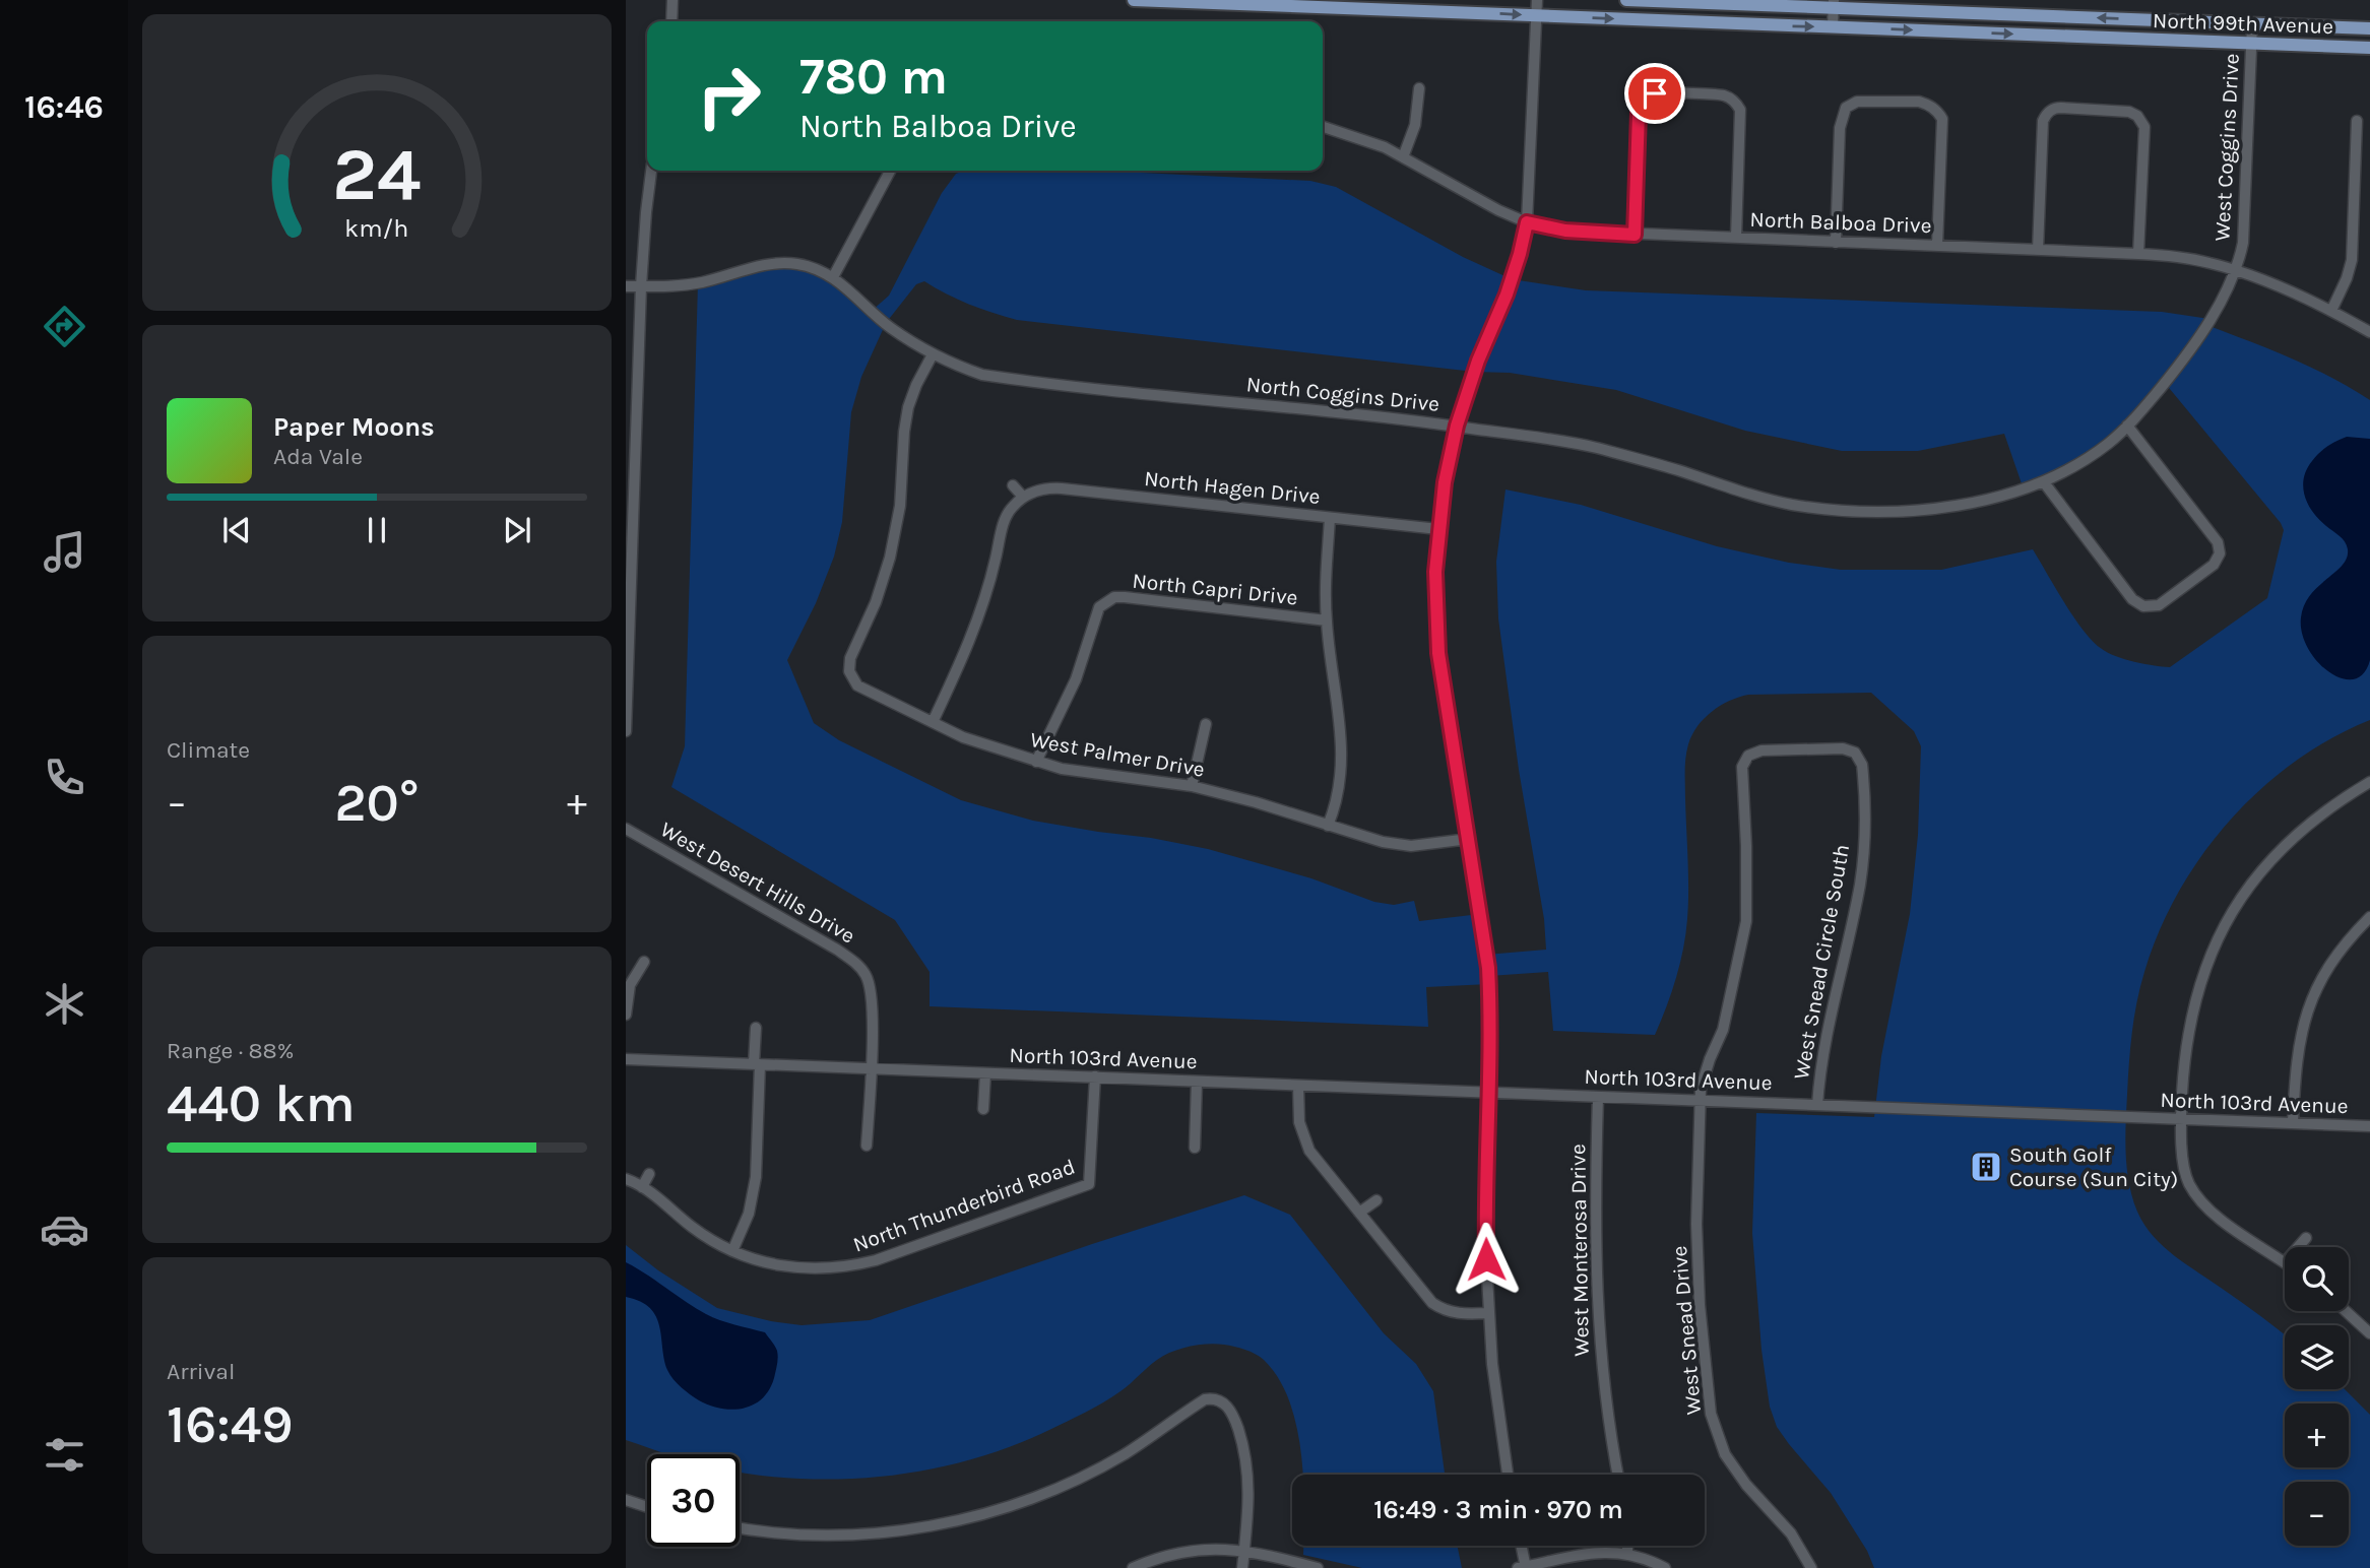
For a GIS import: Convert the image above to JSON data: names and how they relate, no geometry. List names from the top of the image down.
{
  "streets": {
    "main road": ["North 99th Avenue"],
    "street": [
      "West Coggins Drive",
      "North Balboa Drive",
      "North Coggins Drive",
      "North Hagen Drive",
      "North Capri Drive",
      "West Palmer Drive",
      "West Desert Hills Drive",
      "West Snead Circle South",
      "North 103rd Avenue",
      "North Thunderbird Road",
      "West Monterosa Drive",
      "West Snead Drive"
    ]
  },
  "crossings": [
    ["North 99th Avenue", "West Coggins Drive"],
    ["West Coggins Drive", "North Balboa Drive"],
    ["West Coggins Drive", "North Coggins Drive"],
    ["North Balboa Drive", "North Coggins Drive"],
    ["North Coggins Drive", "West Palmer Drive"],
    ["North Capri Drive", "West Palmer Drive"],
    ["West Desert Hills Drive", "North 103rd Avenue"],
    ["West Snead Circle South", "North 103rd Avenue"],
    ["West Snead Circle South", "West Snead Drive"],
    ["North 103rd Avenue", "North Thunderbird Road"],
    ["North 103rd Avenue", "West Monterosa Drive"],
    ["North 103rd Avenue", "West Snead Drive"]
  ],
  "places": {
    "building": ["South Golf Course (Sun City)"]
  },
  "page": {
    "tabs": "16:46",
    "turn": ["780 m", "North Balboa Drive"],
    "song": ["Paper Moons", "Ada Vale"],
    "tile": [
      "Climate",
      ["Range · 88%", "440 km"],
      ["Arrival", "16:49"]
    ],
    "heat": ["−", "20°", "+"],
    "map_buttons": ["+", "−"],
    "limit": "30",
    "trip": "16:49 · 3 min · 970 m",
    "gauge": ["24", "km/h"]
  }
}
